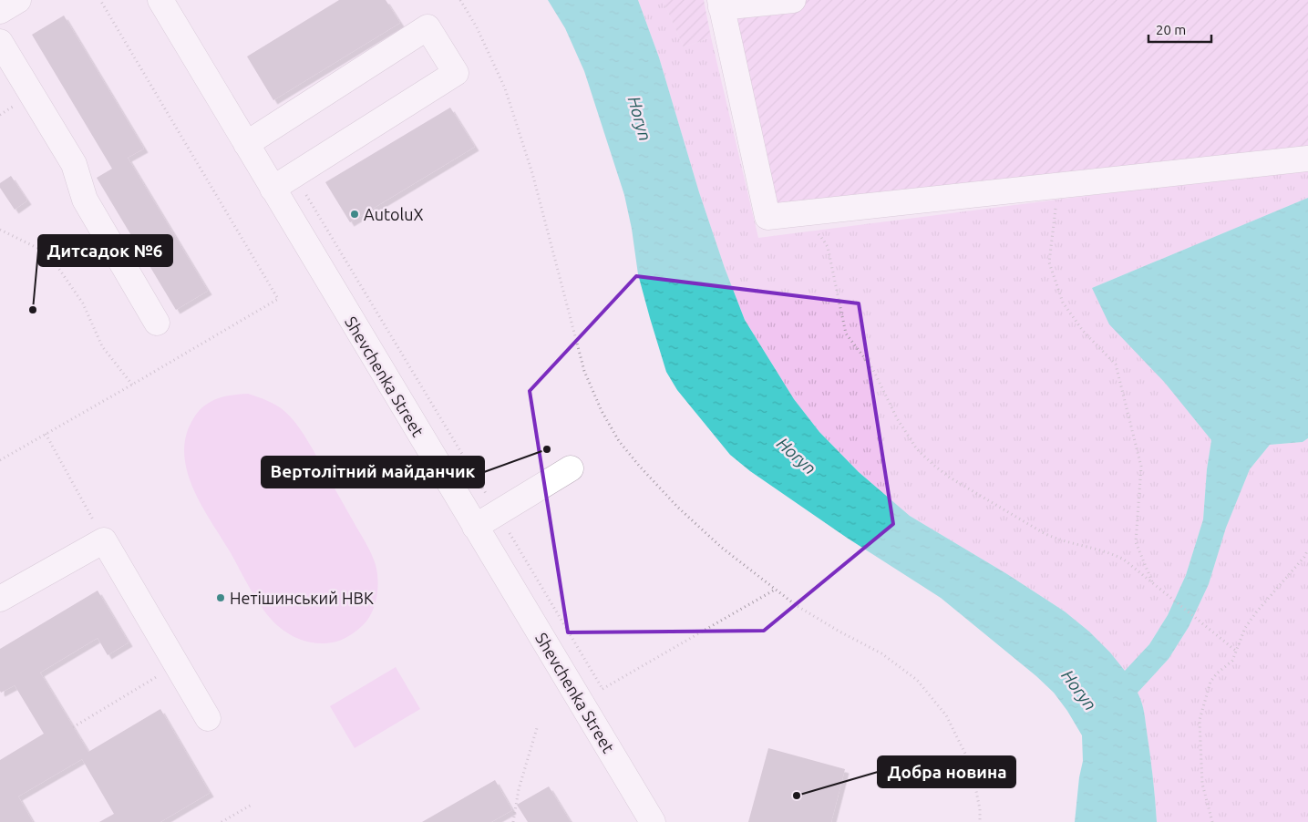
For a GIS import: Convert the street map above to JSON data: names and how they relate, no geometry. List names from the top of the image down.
{
  "streets": {
    "street": ["Shevchenka Street"]
  },
  "water": ["Horyn"],
  "places": [
    "AutoluX",
    "Дитсадок №6",
    "Вертолітний майданчик",
    "Нетішинський НВК",
    "Добра новина"
  ],
  "scale_bar": "20 m"
}
